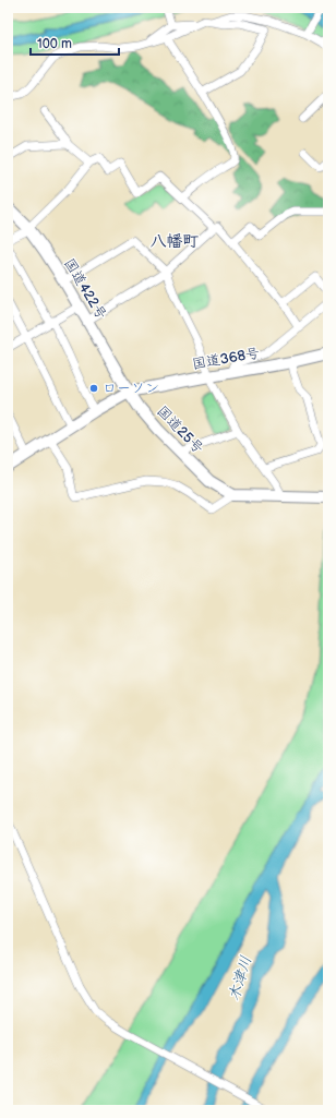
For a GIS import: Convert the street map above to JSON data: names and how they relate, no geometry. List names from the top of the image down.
{
  "streets": {
    "highway": ["国道422号", "国道368号", "国道25号"]
  },
  "crossings": [
    ["国道422号", "国道368号"],
    ["国道422号", "国道25号"],
    ["国道368号", "国道25号"]
  ],
  "districts": ["八幡町"],
  "water": ["木津川"],
  "places": ["ローソン"],
  "scale_bar": "100 m"
}
